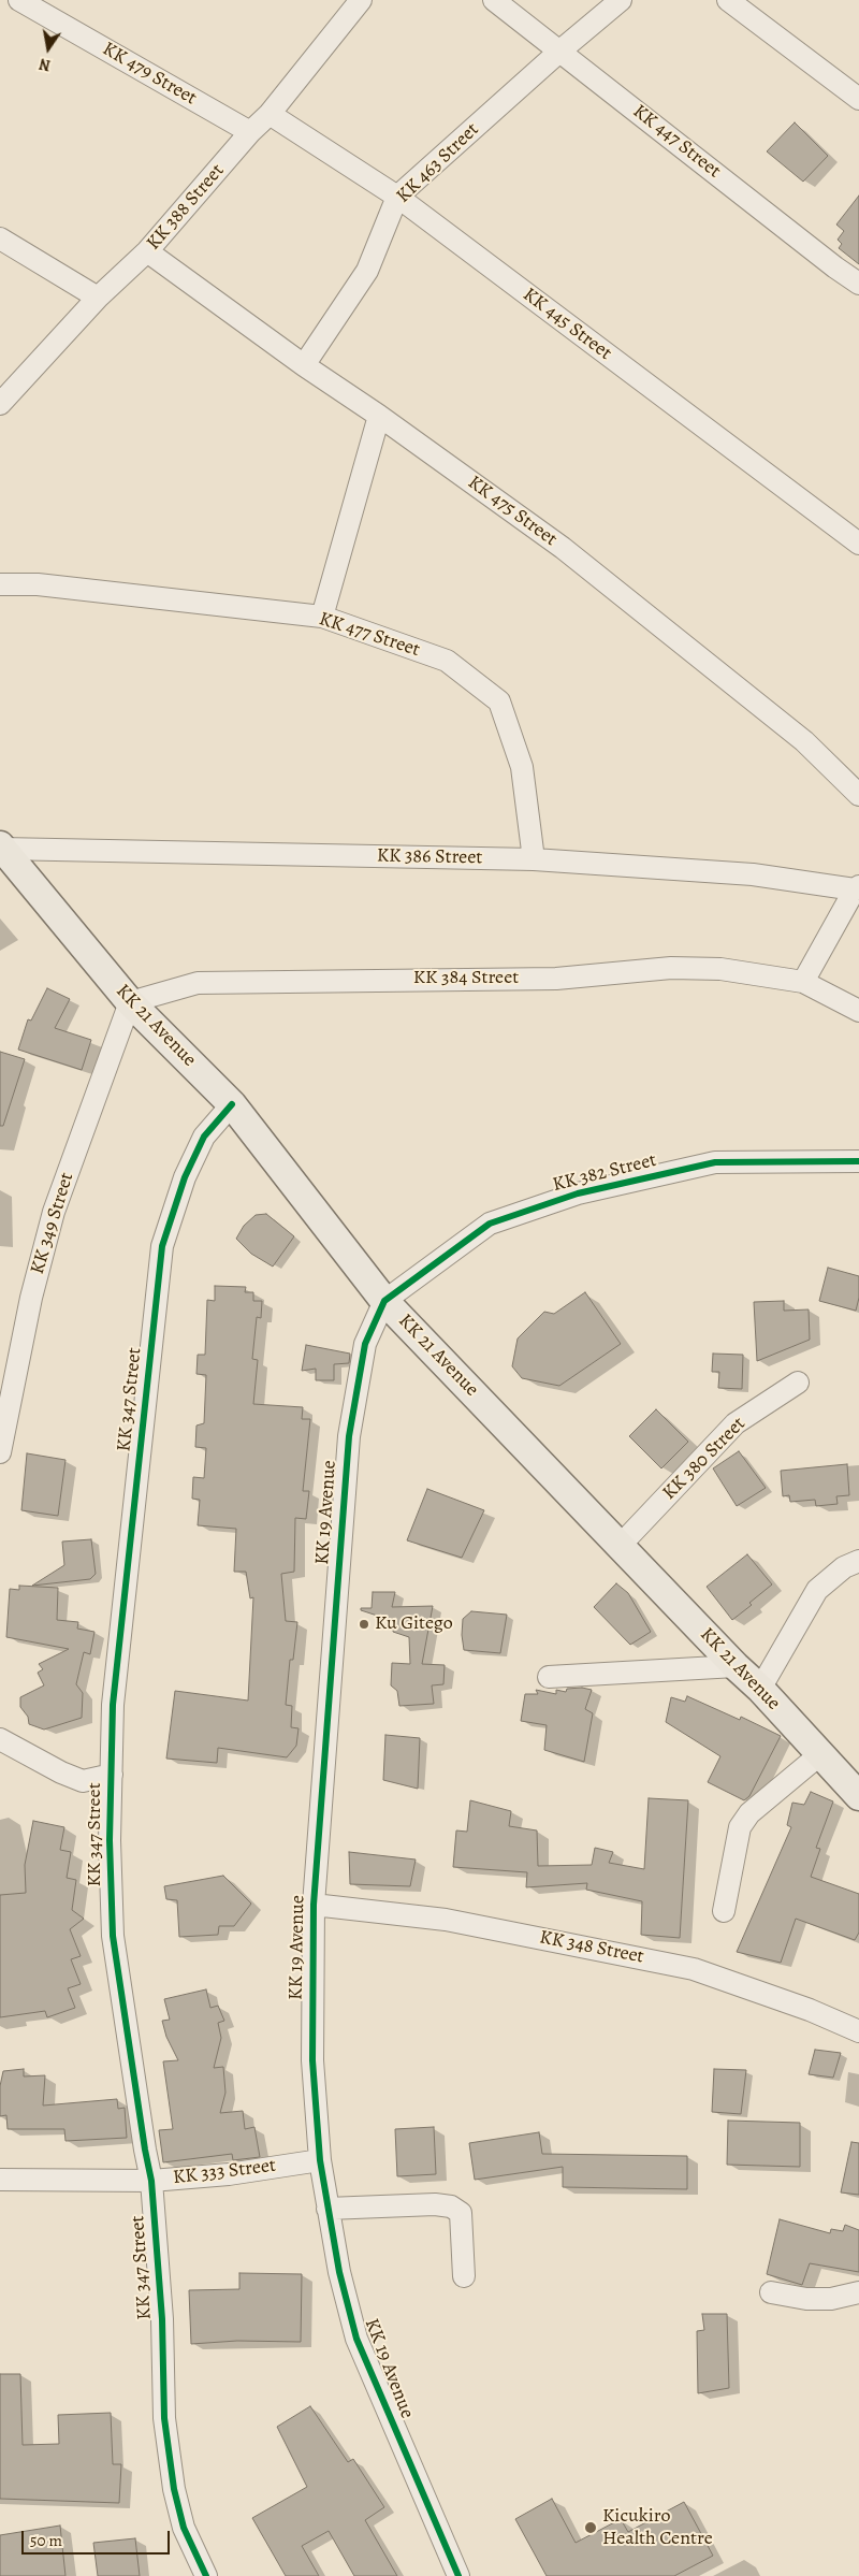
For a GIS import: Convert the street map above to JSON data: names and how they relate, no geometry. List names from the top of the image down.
{
  "streets": {
    "main road": ["KK 21 Avenue"],
    "street": [
      "KK 479 Street",
      "KK 447 Street",
      "KK 463 Street",
      "KK 388 Street",
      "KK 445 Street",
      "KK 475 Street",
      "KK 477 Street",
      "KK 386 Street",
      "KK 384 Street",
      "KK 382 Street",
      "KK 349 Street",
      "KK 347 Street",
      "KK 380 Street",
      "KK 19 Avenue",
      "KK 348 Street",
      "KK 333 Street"
    ]
  },
  "crossings": [
    ["KK 479 Street", "KK 388 Street"],
    ["KK 447 Street", "KK 463 Street"],
    ["KK 463 Street", "KK 445 Street"],
    ["KK 463 Street", "KK 475 Street"],
    ["KK 388 Street", "KK 445 Street"],
    ["KK 388 Street", "KK 475 Street"],
    ["KK 477 Street", "KK 386 Street"],
    ["KK 386 Street", "KK 21 Avenue"],
    ["KK 384 Street", "KK 21 Avenue"],
    ["KK 384 Street", "KK 349 Street"],
    ["KK 21 Avenue", "KK 382 Street"],
    ["KK 21 Avenue", "KK 349 Street"],
    ["KK 21 Avenue", "KK 347 Street"],
    ["KK 21 Avenue", "KK 380 Street"],
    ["KK 21 Avenue", "KK 19 Avenue"],
    ["KK 382 Street", "KK 19 Avenue"],
    ["KK 347 Street", "KK 333 Street"],
    ["KK 19 Avenue", "KK 348 Street"],
    ["KK 19 Avenue", "KK 333 Street"]
  ],
  "places": ["Ku Gitego", "Kicukiro Health Centre"],
  "scale_bar": "50 m",
  "north": "bottom"
}
